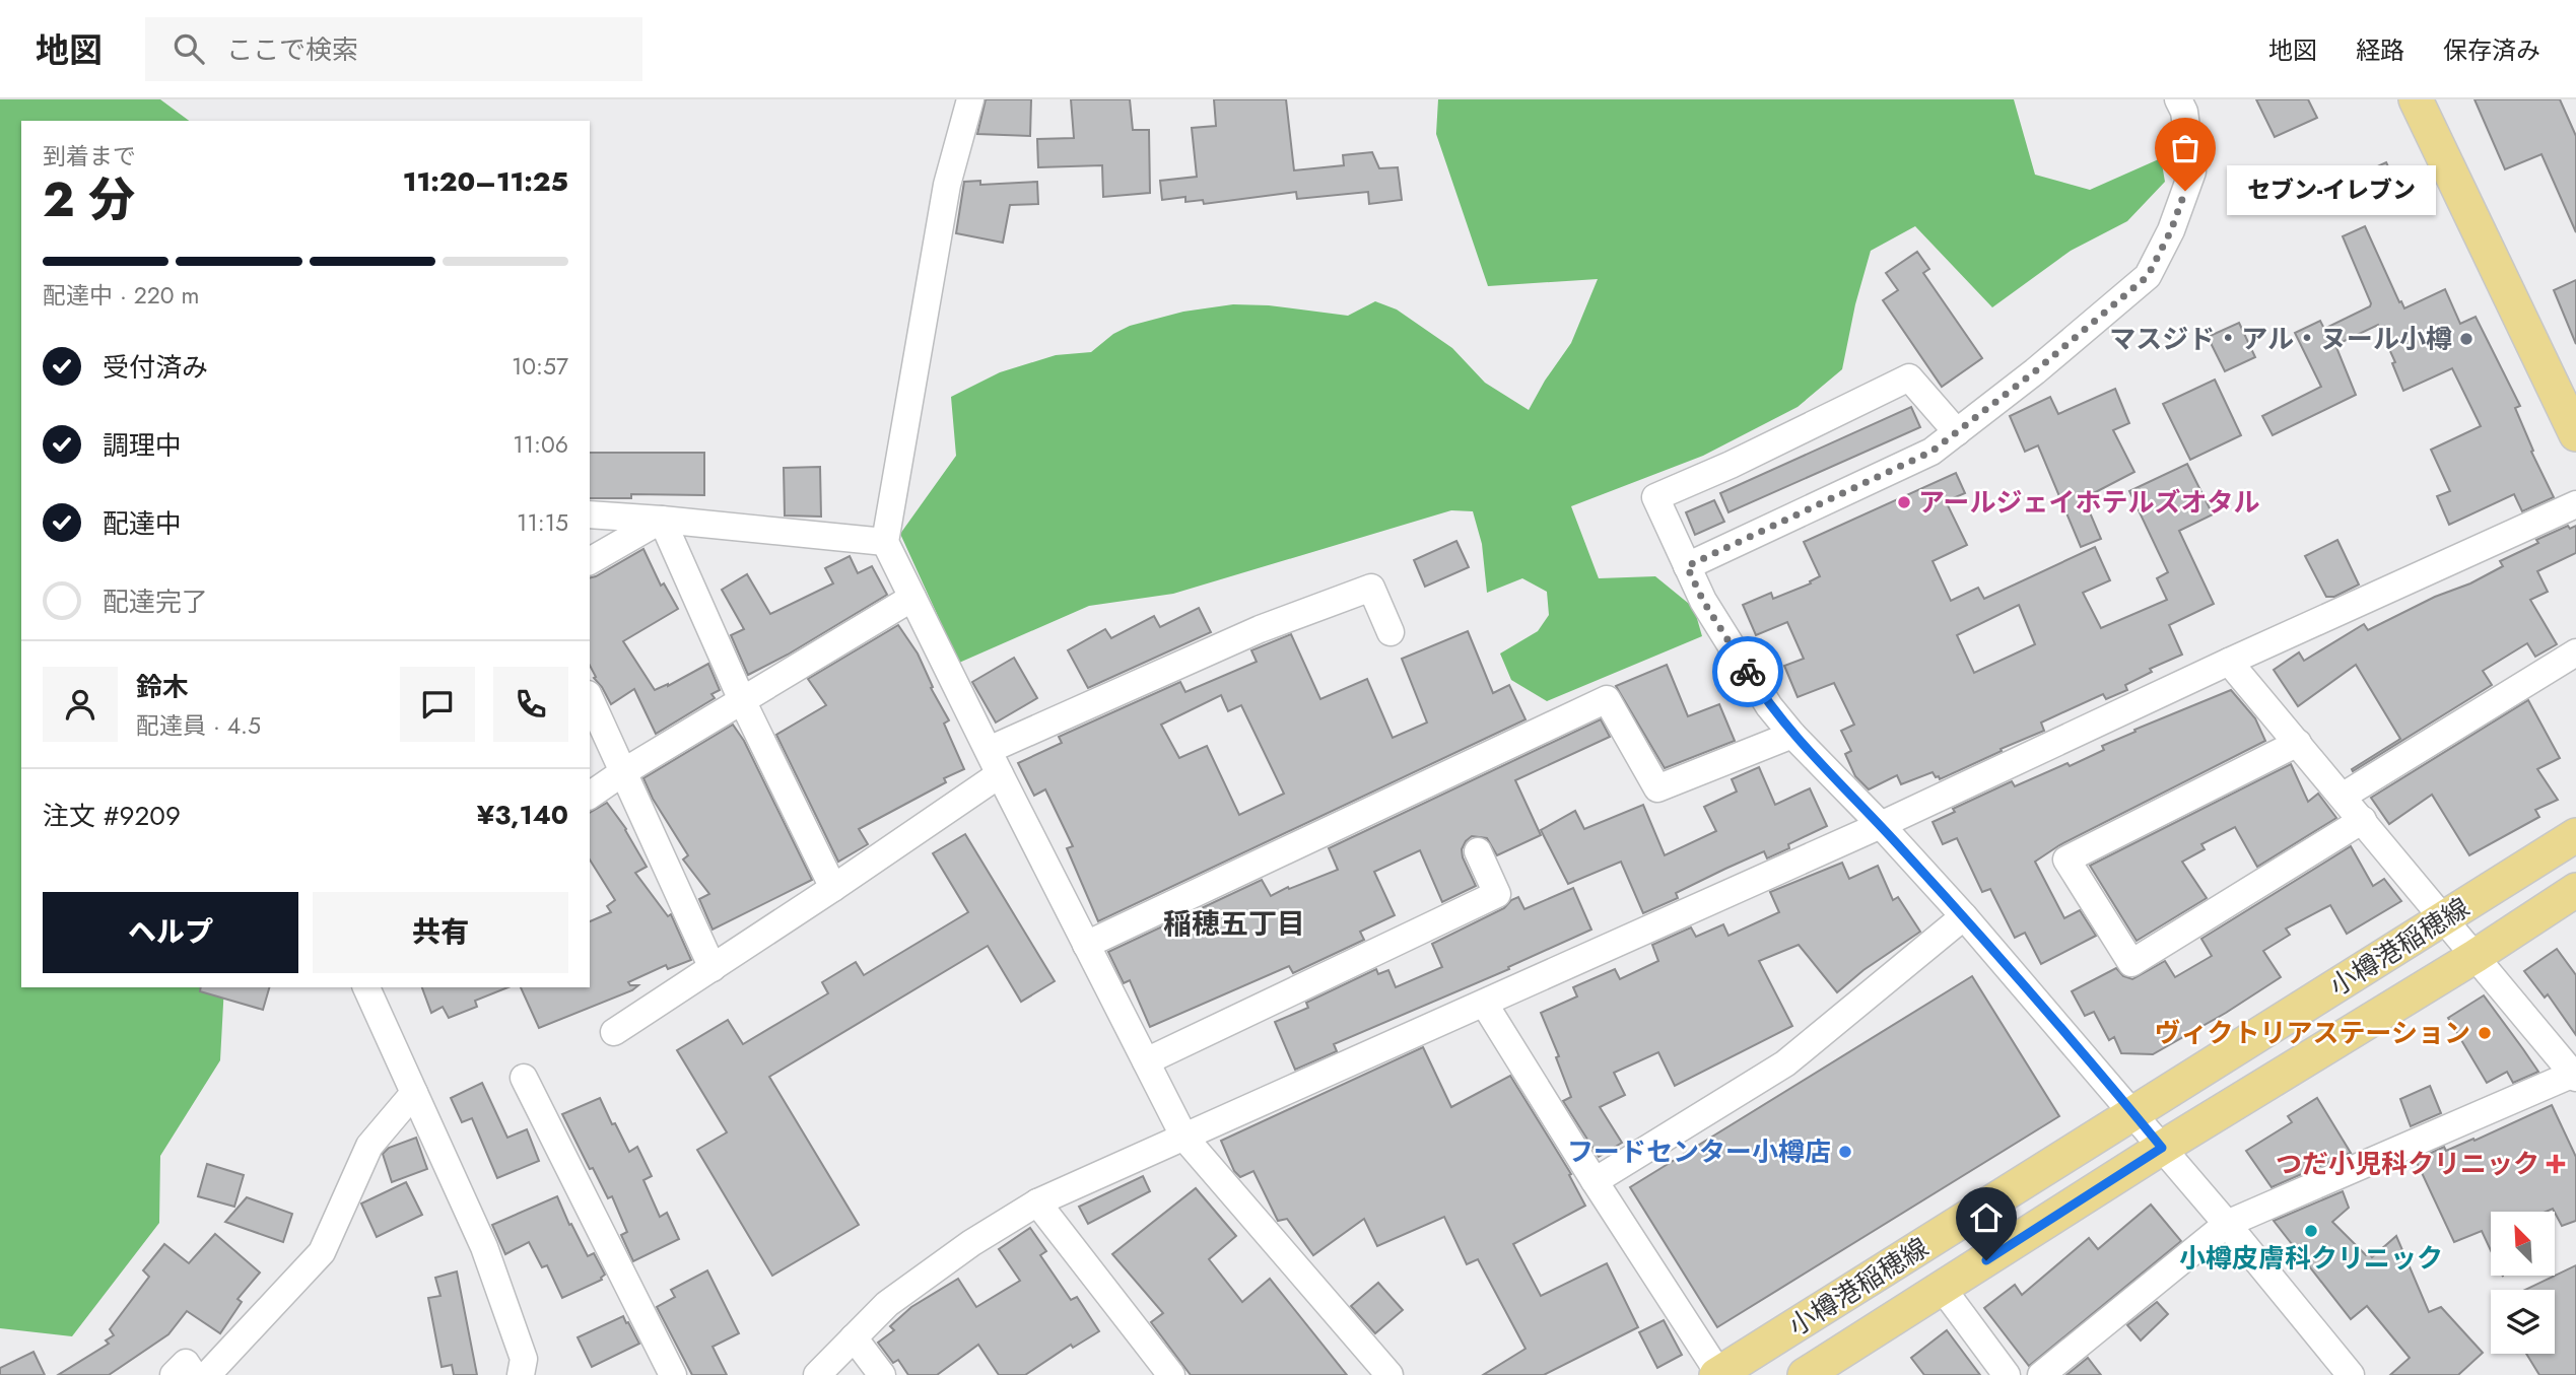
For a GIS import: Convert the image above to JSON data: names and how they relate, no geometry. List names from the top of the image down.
{
  "streets": {
    "main road": ["小樽港稲穂線"]
  },
  "districts": ["稲穂五丁目"],
  "places": {
    "other": [
      "セブン-イレブン",
      "マスジド・アル・ヌール小樽",
      "アールジェイホテルズオタル",
      "ヴィクトリアステーション",
      "フードセンター小樽店",
      "小樽皮膚科クリニック"
    ],
    "health": ["つだ小児科クリニック"]
  },
  "north": "top left",
  "page": {
    "header": "地図",
    "search": "ここで検索",
    "nav": ["地図", "経路", "保存済み"],
    "heading": ["2 分", "到着まで", "11:20–11:25"],
    "panel": [
      "鈴木",
      "配達員 · 4.5",
      "注文 #9209",
      "¥3,140"
    ],
    "bubble": "セブン-イレブン",
    "bar": "配達中 · 220 m",
    "list": [
      ["受付済み", "10:57"],
      ["調理中", "11:06"],
      ["配達中", "11:15"],
      "配達完了"
    ],
    "buttons": ["ヘルプ", "共有"]
  }
}
